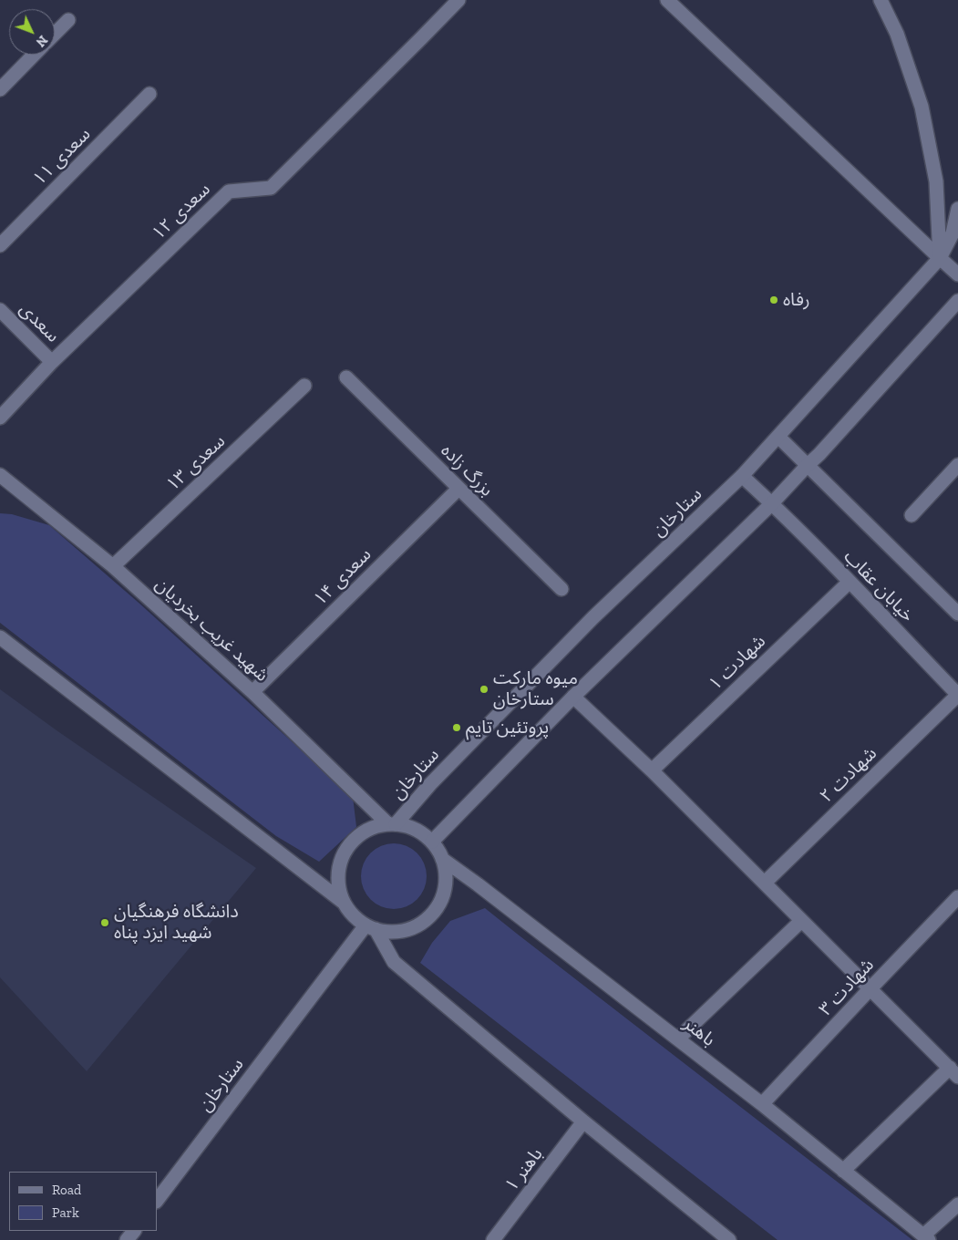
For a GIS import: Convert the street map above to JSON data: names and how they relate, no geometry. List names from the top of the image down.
{
  "streets": {
    "street": [
      "سعدی ۱۱",
      "سعدی ۱۲",
      "سعدی",
      "سعدی ۱۳",
      "بزرگ زاده",
      "ستارخان",
      "سعدی ۱۴",
      "خیابان عقاب",
      "شهید غریب بخردیان",
      "شهادت ۱",
      "شهادت ۲",
      "شهادت ۳",
      "باهنر",
      "باهنر ۱"
    ]
  },
  "crossings": [
    ["سعدی ۱۲", "سعدی"],
    ["سعدی ۱۳", "شهید غریب بخردیان"],
    ["بزرگ زاده", "سعدی ۱۴"],
    ["ستارخان", "خیابان عقاب"],
    ["ستارخان", "شهید غریب بخردیان"],
    ["ستارخان", "باهنر"],
    ["سعدی ۱۴", "شهید غریب بخردیان"],
    ["خیابان عقاب", "شهادت ۱"],
    ["خیابان عقاب", "شهادت ۲"],
    ["شهید غریب بخردیان", "باهنر"],
    ["شهادت ۳", "باهنر"]
  ],
  "places": [
    "رفاه",
    "میوه مارکت ستارخان",
    "پروتئین تایم",
    "دانشگاه فرهنگیان شهید ایزد پناه"
  ],
  "legend": ["Road", "Park"],
  "north": "bottom right"
}
